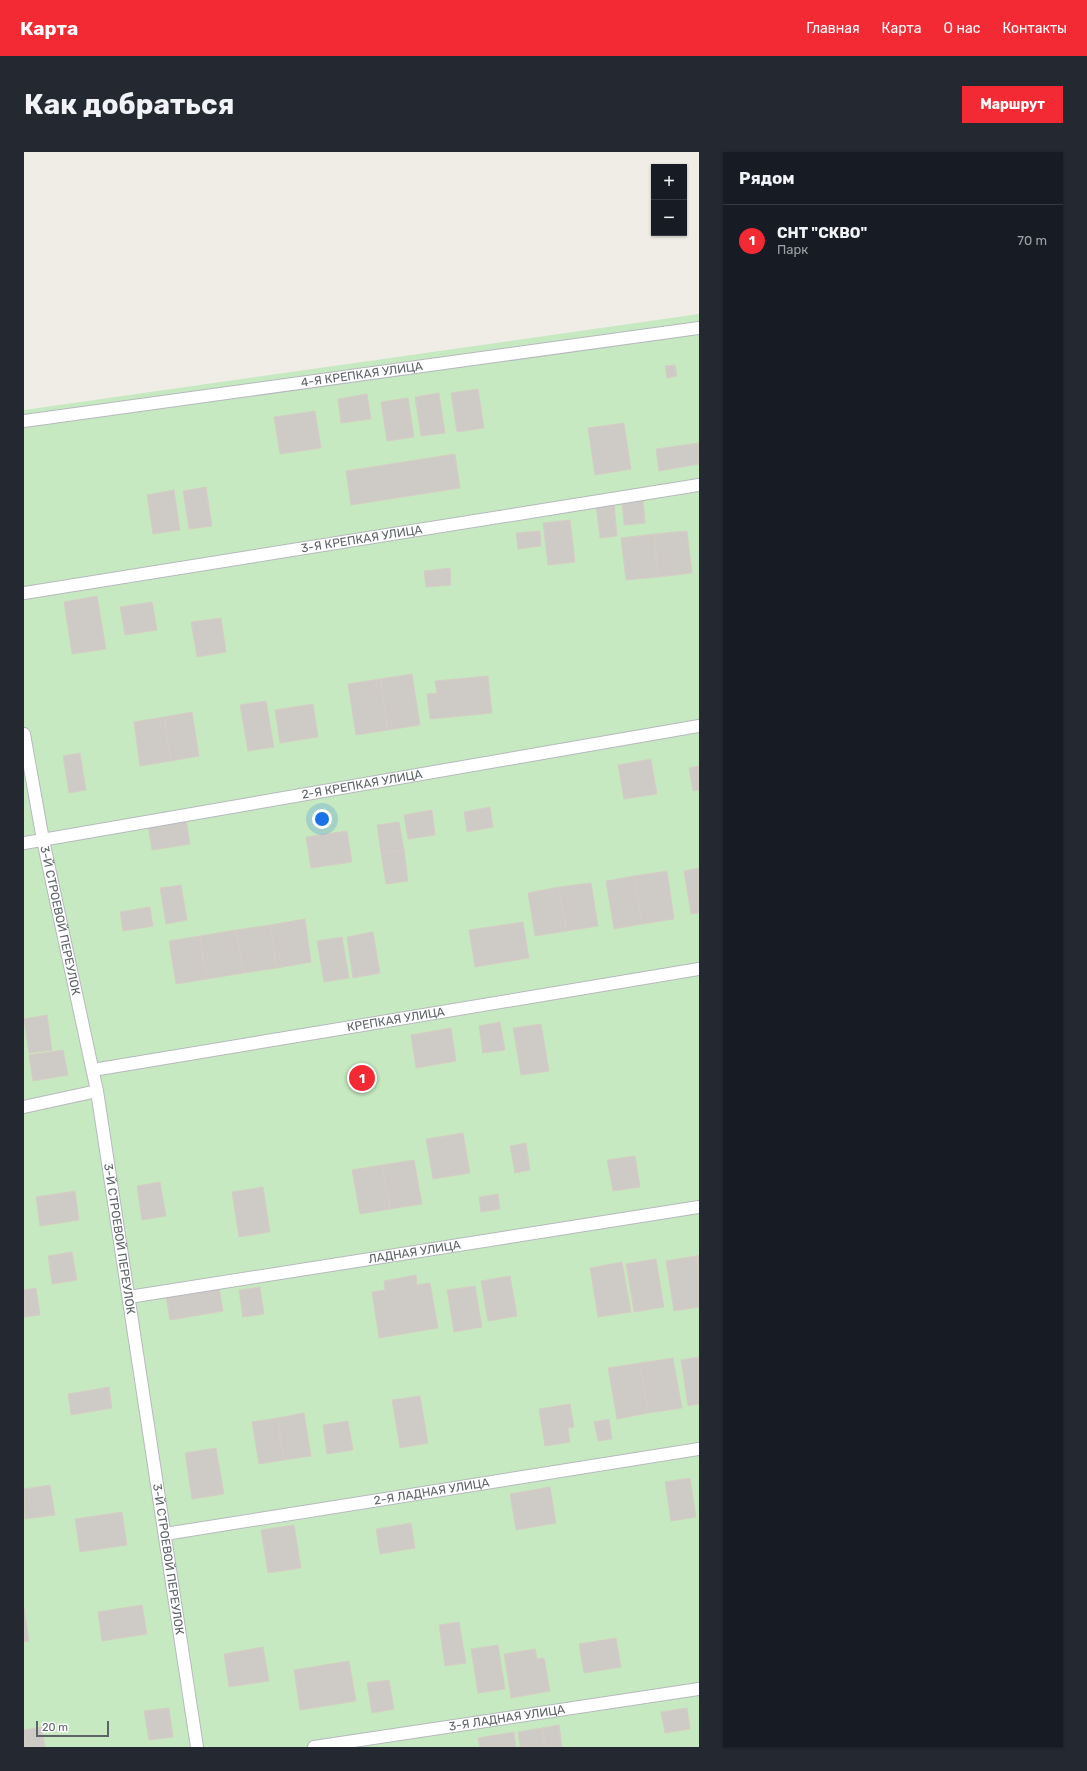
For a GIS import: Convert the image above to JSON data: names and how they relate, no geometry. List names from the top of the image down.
{
  "streets": {
    "lane": [
      "4-Я КРЕПКАЯ УЛИЦА",
      "3-Я КРЕПКАЯ УЛИЦА",
      "2-Я КРЕПКАЯ УЛИЦА",
      "3-Й СТРОЕВОЙ ПЕРЕУЛОК",
      "КРЕПКАЯ УЛИЦА",
      "ЛАДНАЯ УЛИЦА",
      "2-Я ЛАДНАЯ УЛИЦА",
      "3-Я ЛАДНАЯ УЛИЦА"
    ]
  },
  "crossings": [
    ["2-Я КРЕПКАЯ УЛИЦА", "3-Й СТРОЕВОЙ ПЕРЕУЛОК"],
    ["3-Й СТРОЕВОЙ ПЕРЕУЛОК", "КРЕПКАЯ УЛИЦА"],
    ["3-Й СТРОЕВОЙ ПЕРЕУЛОК", "ЛАДНАЯ УЛИЦА"],
    ["3-Й СТРОЕВОЙ ПЕРЕУЛОК", "2-Я ЛАДНАЯ УЛИЦА"]
  ],
  "scale_bar": "20 m",
  "page": {
    "header": "Карта",
    "nav": [
      "Главная",
      "Карта",
      "О нас",
      "Контакты"
    ],
    "buttons": "Маршрут",
    "title": "Как добраться",
    "heading": "Рядом",
    "map_buttons": ["+", "−"],
    "list": [
      {
        "mark": "1",
        "name": "СНТ \"СКВО\"",
        "note": "Парк",
        "value": "70 m"
      }
    ],
    "pins": "1",
    "scale": "20 m"
  }
}
